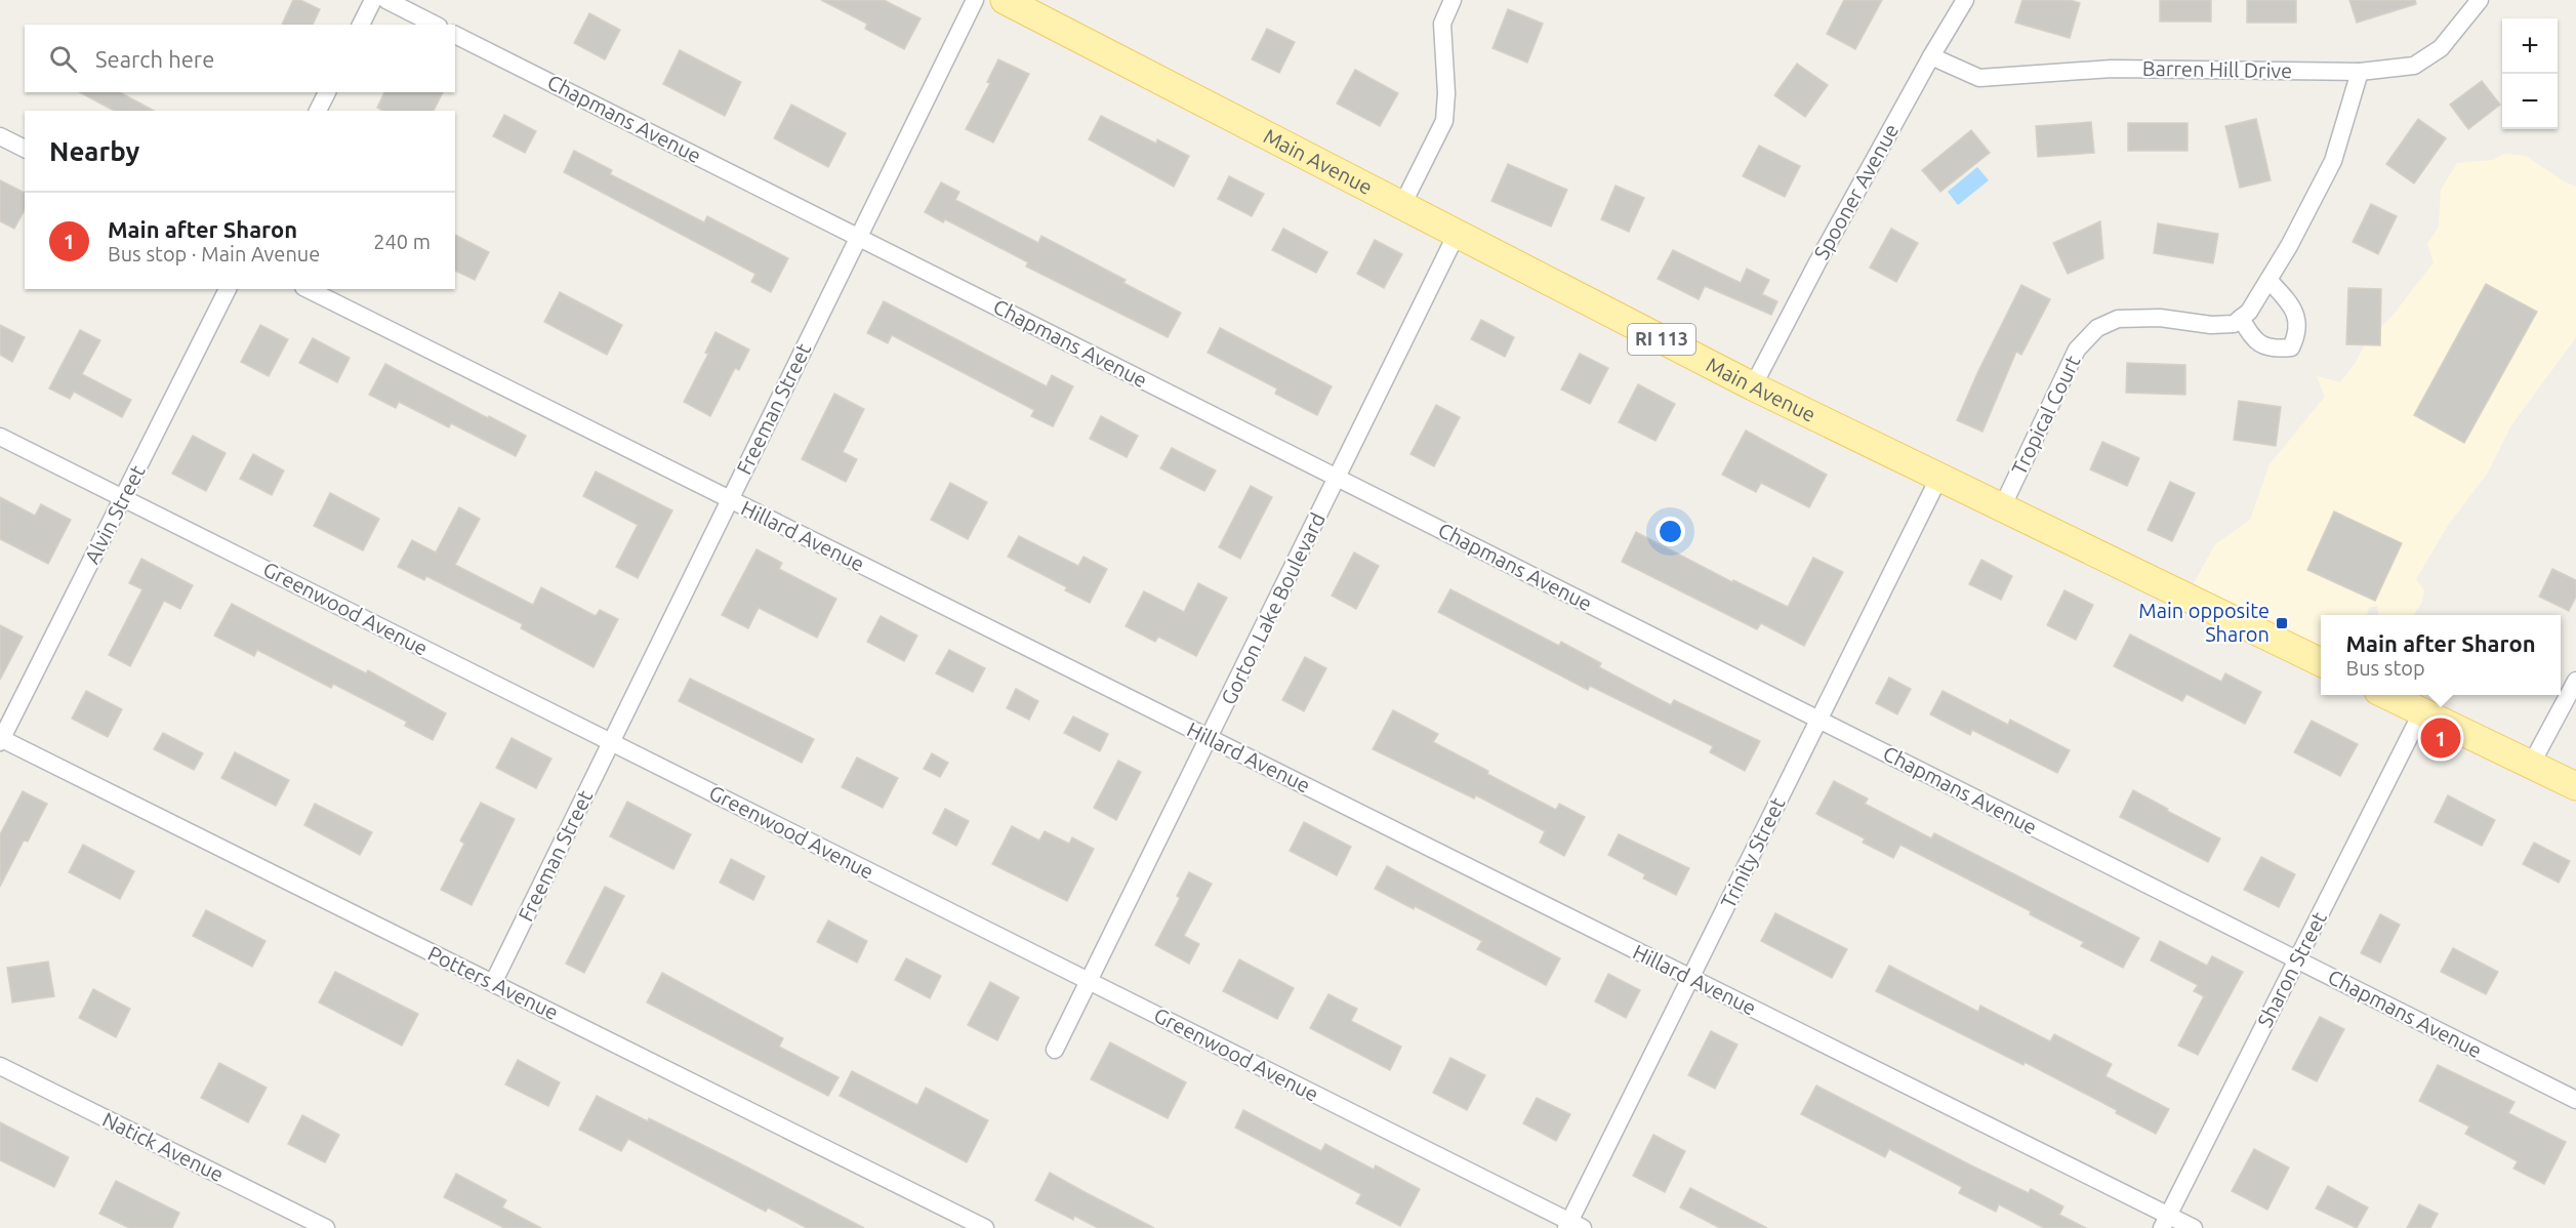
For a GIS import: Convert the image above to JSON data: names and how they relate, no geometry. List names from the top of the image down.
{
  "streets": {
    "main road": ["Main Avenue", "RI 113"],
    "street": [
      "Barren Hill Drive",
      "Chapmans Avenue",
      "Spooner Avenue",
      "Freeman Street",
      "Tropical Court",
      "Alvin Street",
      "Hillard Avenue",
      "Greenwood Avenue",
      "Gorton Lake Boulevard",
      "Trinity Street",
      "Sharon Street",
      "Potters Avenue",
      "Natick Avenue"
    ]
  },
  "crossings": [
    ["Barren Hill Drive", "Spooner Avenue"],
    ["Chapmans Avenue", "Freeman Street"],
    ["Chapmans Avenue", "Gorton Lake Boulevard"],
    ["Chapmans Avenue", "Trinity Street"],
    ["Chapmans Avenue", "Sharon Street"],
    ["Main Avenue", "Spooner Avenue"],
    ["Main Avenue", "Tropical Court"],
    ["Main Avenue", "Gorton Lake Boulevard"],
    ["Main Avenue", "Trinity Street"],
    ["Freeman Street", "Hillard Avenue"],
    ["Freeman Street", "Greenwood Avenue"],
    ["Freeman Street", "Potters Avenue"],
    ["Alvin Street", "Greenwood Avenue"],
    ["Alvin Street", "Potters Avenue"],
    ["Hillard Avenue", "Gorton Lake Boulevard"],
    ["Hillard Avenue", "Trinity Street"],
    ["Hillard Avenue", "Sharon Street"],
    ["Greenwood Avenue", "Gorton Lake Boulevard"],
    ["Greenwood Avenue", "Trinity Street"]
  ],
  "places": {
    "transit": ["Main opposite Sharon"]
  },
  "page": {
    "map_buttons": ["+", "−"],
    "search": "Search here",
    "heading": "Nearby",
    "list": [
      {
        "mark": "1",
        "name": "Main after Sharon",
        "note": "Bus stop · Main Avenue",
        "value": "240 m"
      }
    ],
    "popup": ["Main after Sharon", "Bus stop"],
    "pins": "1"
  }
}
